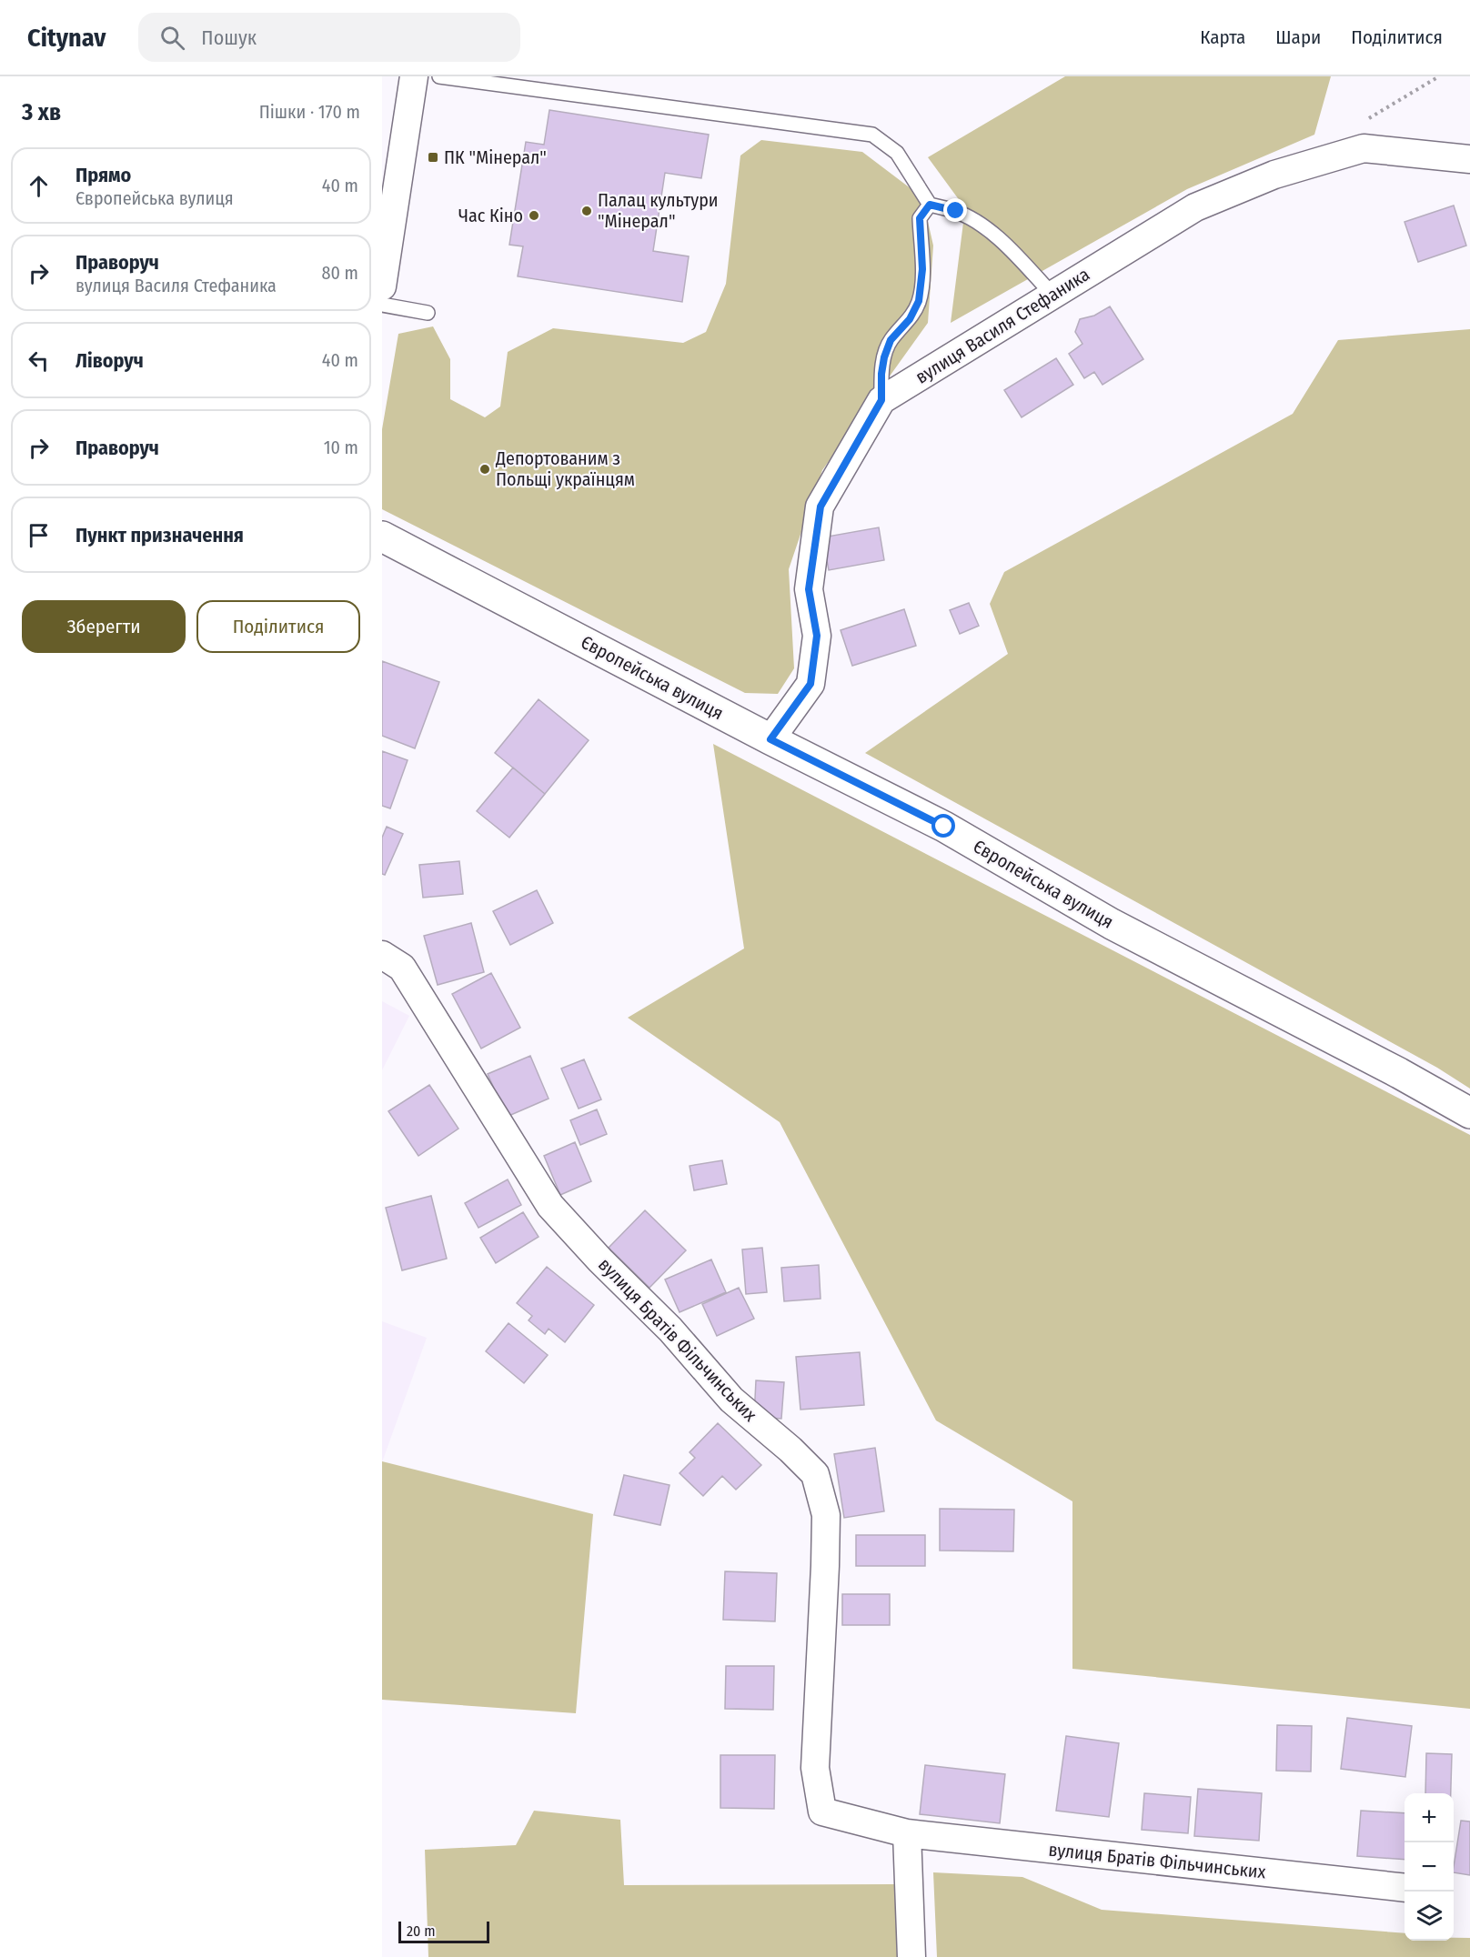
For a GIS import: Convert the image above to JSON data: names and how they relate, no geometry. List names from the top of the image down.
{
  "streets": {
    "street": ["вулиця Василя Стефаника", "Європейська вулиця", "вулиця Братів Фільчинських"]
  },
  "crossings": [
    ["вулиця Василя Стефаника", "Європейська вулиця"]
  ],
  "places": {
    "transit": ["ПК \"Мінерал\""],
    "other": ["Палац культури \"Мінерал\"", "Час Кіно", "Депортованим з Польщі українцям"]
  },
  "scale_bar": "20 m",
  "page": {
    "header": "Citynav",
    "search": "Пошук",
    "nav": ["Карта", "Шари", "Поділитися"],
    "heading": ["3 хв", "Пішки · 170 m"],
    "list": [
      ["Прямо", "Європейська вулиця", "40 m"],
      ["Праворуч", "вулиця Василя Стефаника", "80 m"],
      ["Ліворуч", "40 m"],
      ["Праворуч", "10 m"],
      "Пункт призначення"
    ],
    "buttons": ["Зберегти", "Поділитися"],
    "map_buttons": ["+", "−"],
    "scale": "20 m"
  }
}
